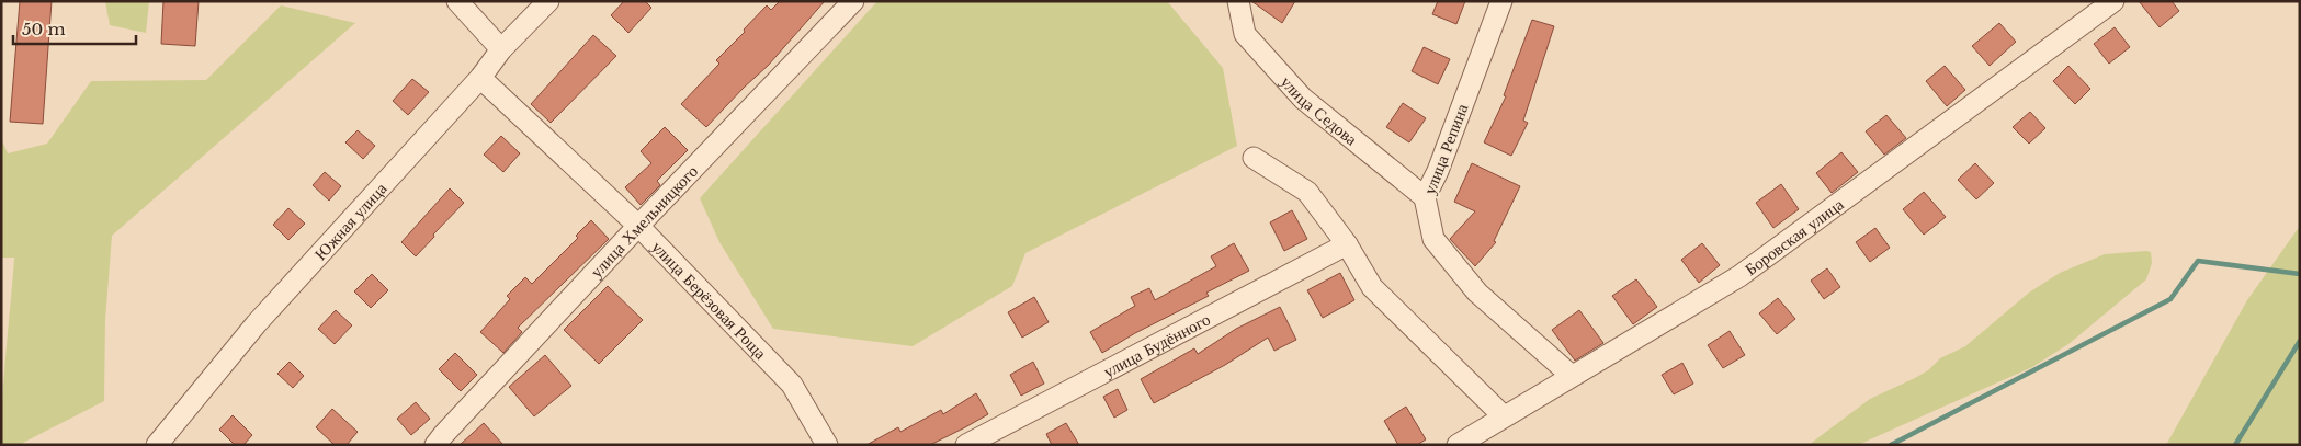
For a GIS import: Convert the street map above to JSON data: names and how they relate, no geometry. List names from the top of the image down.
{
  "streets": {
    "street": [
      "улица Седова",
      "улица Репина",
      "Южная улица",
      "улица Хмельницкого",
      "Боровская улица",
      "улица Берёзовая Роща",
      "улица Будённого"
    ]
  },
  "crossings": [
    ["улица Седова", "улица Репина"],
    ["улица Репина", "Боровская улица"],
    ["Южная улица", "улица Берёзовая Роща"],
    ["улица Хмельницкого", "улица Берёзовая Роща"]
  ],
  "scale_bar": "50 m"
}
